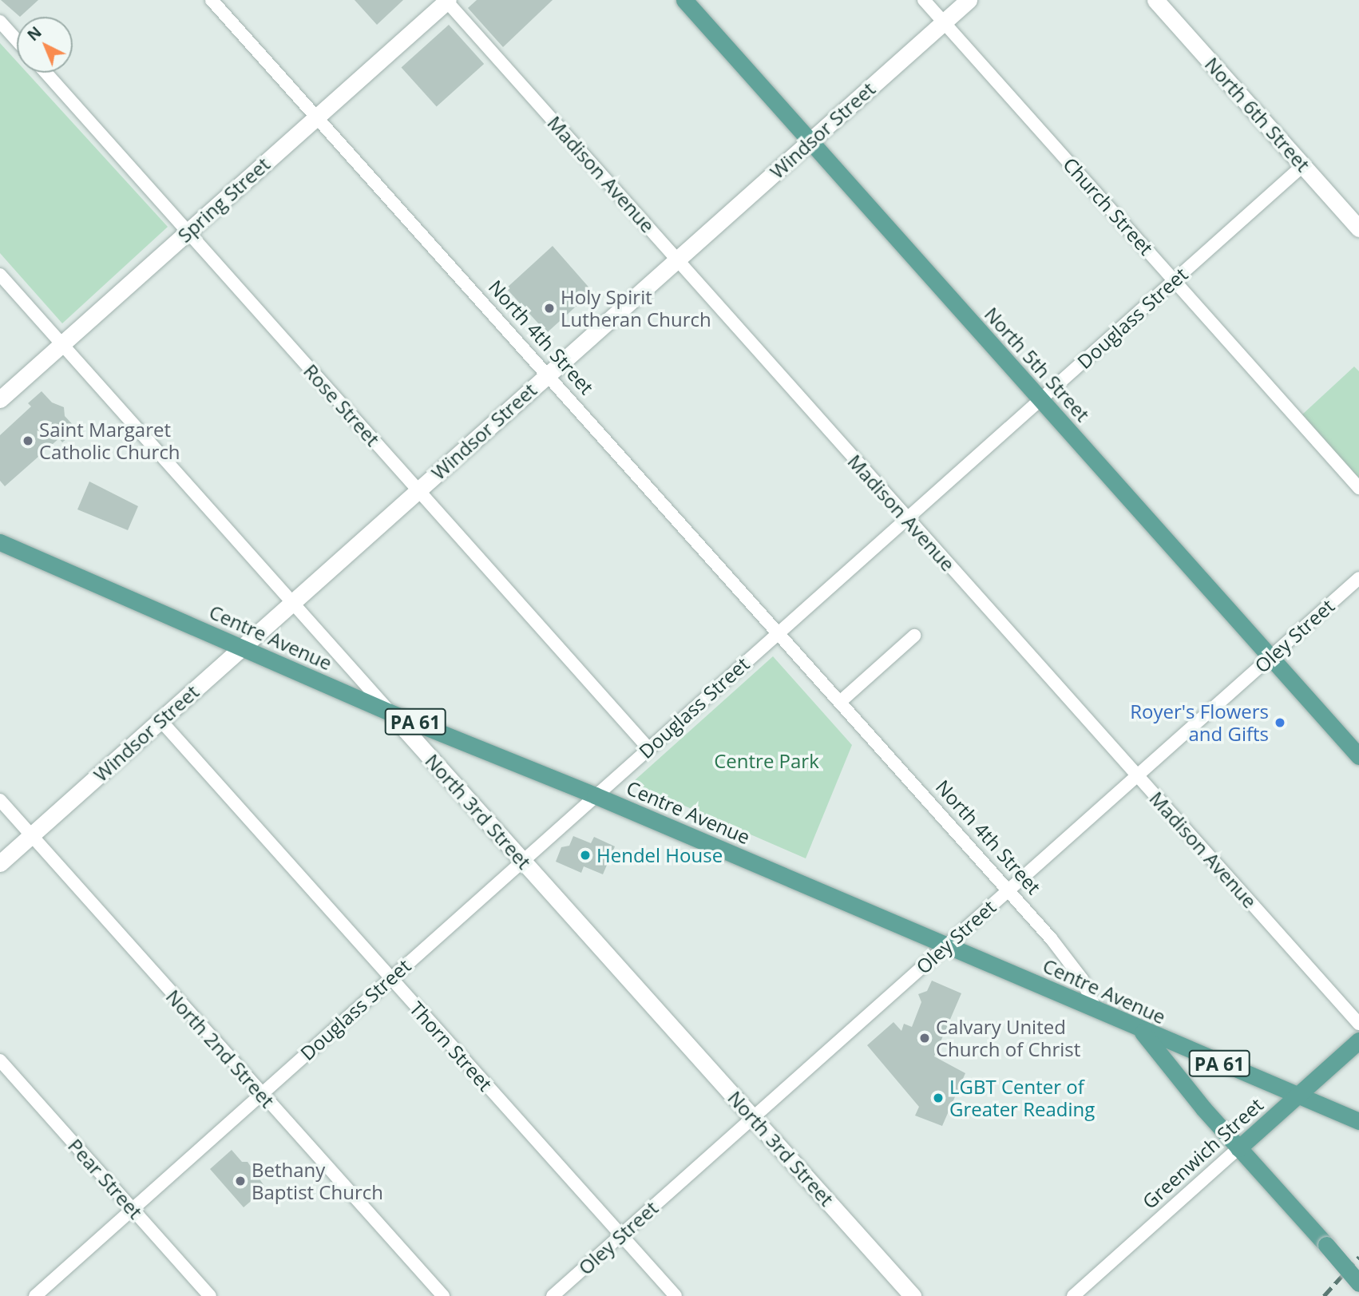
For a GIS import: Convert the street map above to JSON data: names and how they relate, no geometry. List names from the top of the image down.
{
  "streets": {
    "main road": [
      "North 6th Street",
      "Windsor Street",
      "Spring Street",
      "North 5th Street",
      "Centre Avenue",
      "PA 61",
      "North 3rd Street",
      "Greenwich Street"
    ],
    "street": [
      "Madison Avenue",
      "Church Street",
      "Douglass Street",
      "North 4th Street",
      "Rose Street",
      "Oley Street",
      "Thorn Street",
      "North 2nd Street",
      "Pear Street"
    ]
  },
  "crossings": [
    ["North 6th Street", "Douglass Street"],
    ["Windsor Street", "Madison Avenue"],
    ["Windsor Street", "Church Street"],
    ["Windsor Street", "North 4th Street"],
    ["Windsor Street", "North 5th Street"],
    ["Windsor Street", "Rose Street"],
    ["Windsor Street", "Centre Avenue"],
    ["Windsor Street", "North 3rd Street"],
    ["Windsor Street", "Thorn Street"],
    ["Windsor Street", "North 2nd Street"],
    ["Madison Avenue", "Spring Street"],
    ["Madison Avenue", "Douglass Street"],
    ["Madison Avenue", "Oley Street"],
    ["Spring Street", "North 4th Street"],
    ["Spring Street", "Rose Street"],
    ["Spring Street", "North 3rd Street"],
    ["Church Street", "Douglass Street"],
    ["Douglass Street", "North 4th Street"],
    ["Douglass Street", "North 5th Street"],
    ["Douglass Street", "Rose Street"],
    ["Douglass Street", "Centre Avenue"],
    ["Douglass Street", "North 3rd Street"],
    ["Douglass Street", "Thorn Street"],
    ["Douglass Street", "North 2nd Street"],
    ["Douglass Street", "Pear Street"],
    ["North 4th Street", "Oley Street"],
    ["North 4th Street", "Centre Avenue"],
    ["North 5th Street", "Oley Street"],
    ["Oley Street", "Centre Avenue"],
    ["Oley Street", "North 3rd Street"],
    ["Oley Street", "Thorn Street"],
    ["Centre Avenue", "PA 61"],
    ["Centre Avenue", "North 3rd Street"],
    ["Centre Avenue", "Greenwich Street"],
    ["PA 61", "Greenwich Street"]
  ],
  "parks": ["Centre Park"],
  "places": [
    "Holy Spirit Lutheran Church",
    "Saint Margaret Catholic Church",
    "Royer's Flowers and Gifts",
    "Hendel House",
    "Calvary United Church of Christ",
    "LGBT Center of Greater Reading",
    "Bethany Baptist Church"
  ],
  "north": "top left"
}
